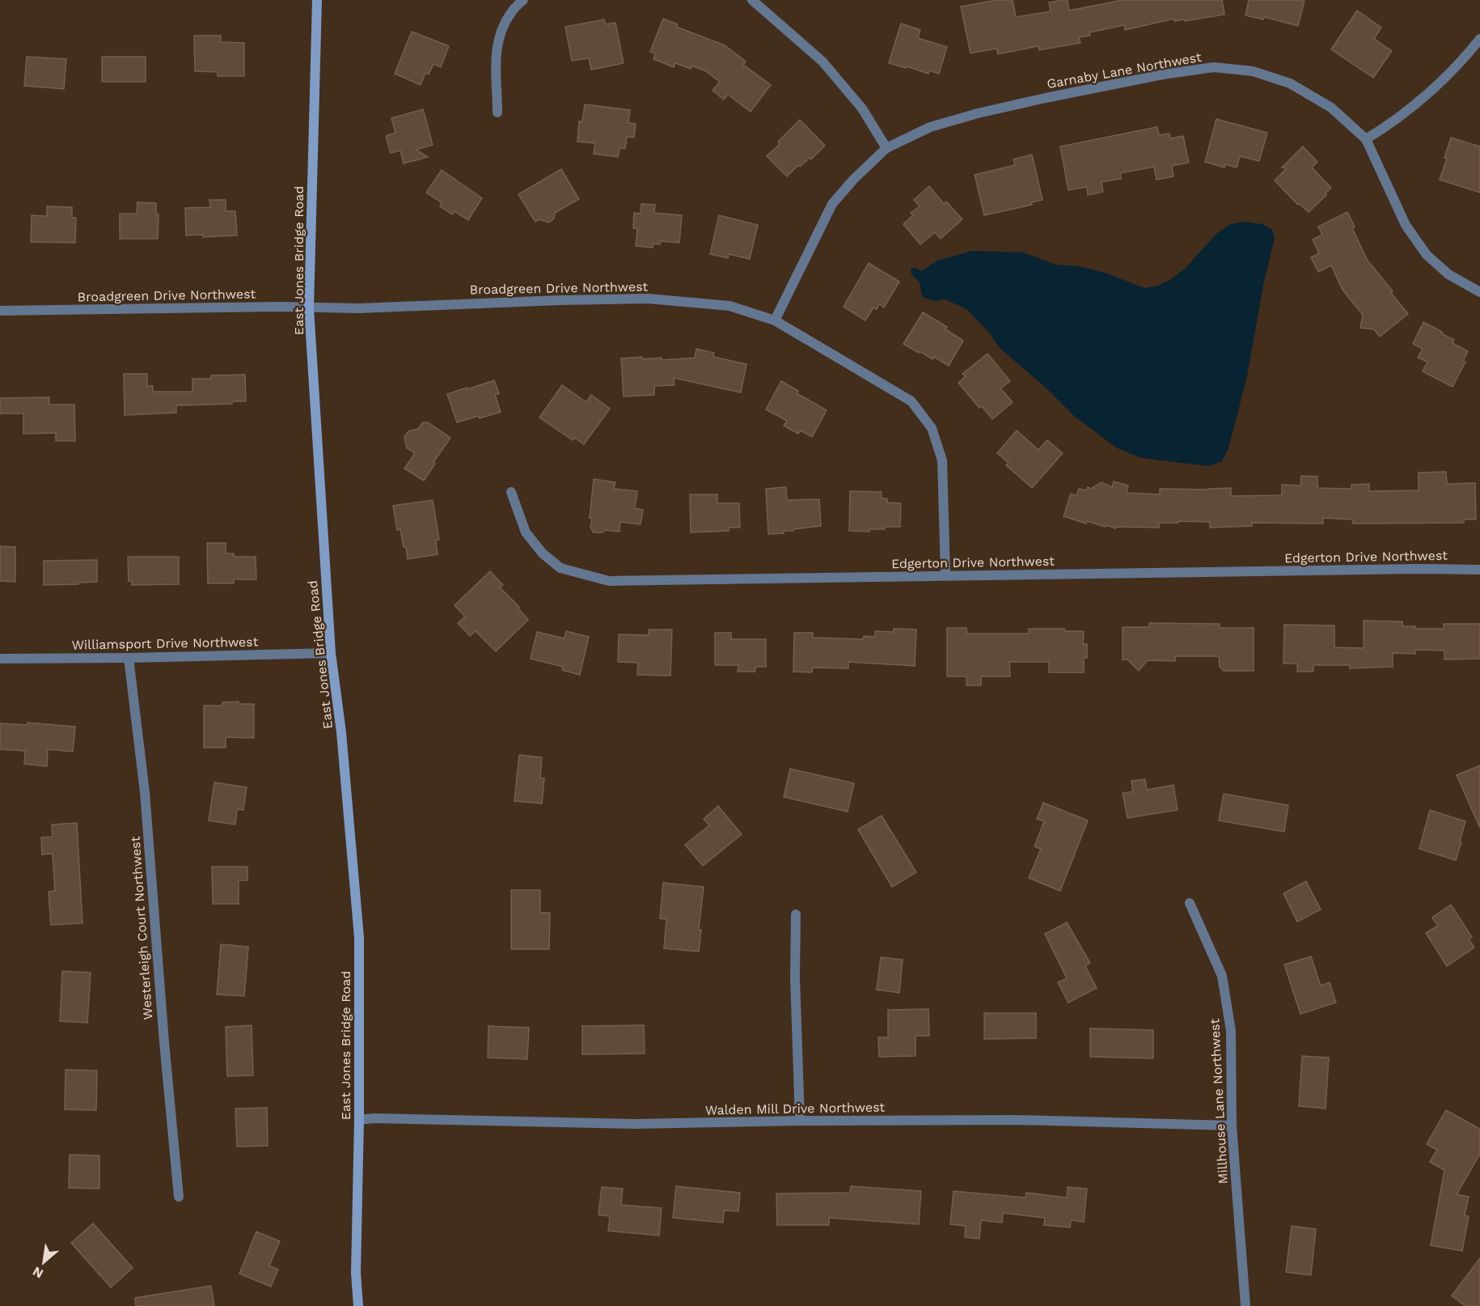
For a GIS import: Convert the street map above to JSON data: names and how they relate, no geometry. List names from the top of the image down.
{
  "streets": {
    "street": [
      "Garnaby Lane Northwest",
      "East Jones Bridge Road",
      "Broadgreen Drive Northwest",
      "Edgerton Drive Northwest",
      "Williamsport Drive Northwest",
      "Westerleigh Court Northwest",
      "Millhouse Lane Northwest",
      "Walden Mill Drive Northwest"
    ]
  },
  "crossings": [
    ["Garnaby Lane Northwest", "Broadgreen Drive Northwest"],
    ["East Jones Bridge Road", "Broadgreen Drive Northwest"],
    ["East Jones Bridge Road", "Williamsport Drive Northwest"],
    ["East Jones Bridge Road", "Walden Mill Drive Northwest"],
    ["Broadgreen Drive Northwest", "Edgerton Drive Northwest"],
    ["Williamsport Drive Northwest", "Westerleigh Court Northwest"],
    ["Millhouse Lane Northwest", "Walden Mill Drive Northwest"]
  ],
  "north": "bottom left"
}
